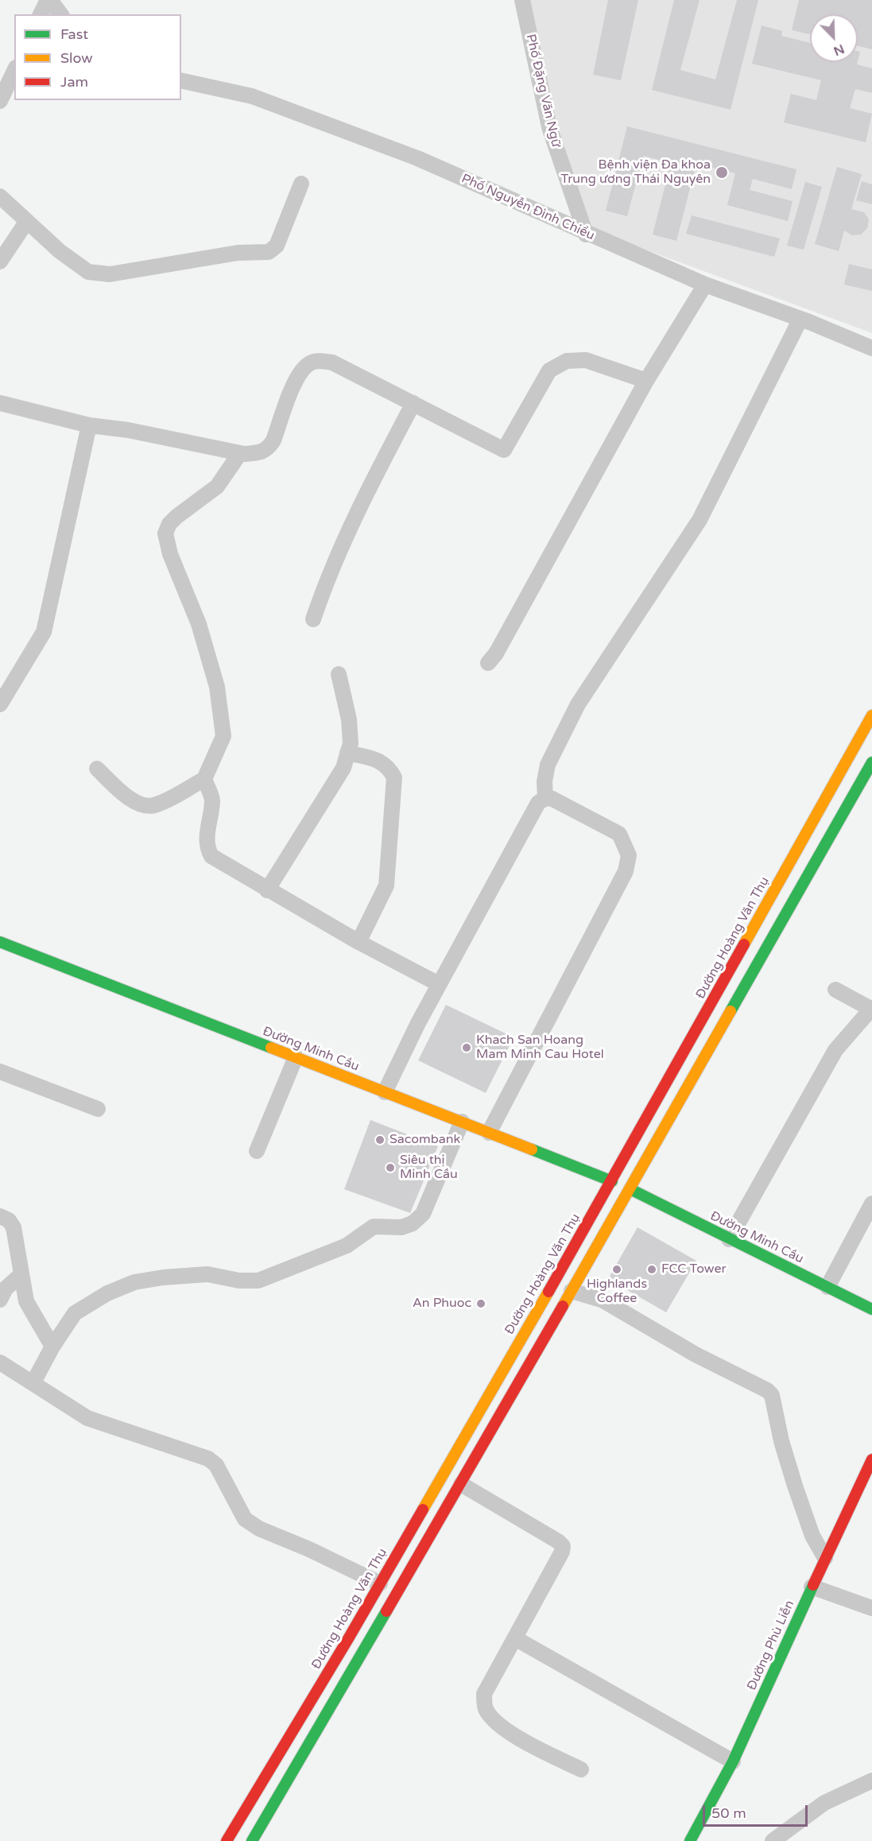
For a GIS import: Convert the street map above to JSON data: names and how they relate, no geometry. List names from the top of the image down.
{
  "streets": {
    "main road": ["Đường Hoàng Văn Thụ", "Đường Minh Cầu", "Đường Phù Liễn"],
    "street": ["Phố Đặng Văn Ngữ", "Phố Nguyễn Đình Chiểu"]
  },
  "crossings": [
    ["Phố Đặng Văn Ngữ", "Phố Nguyễn Đình Chiểu"],
    ["Đường Hoàng Văn Thụ", "Đường Minh Cầu"]
  ],
  "places": [
    "Bệnh viện Đa khoa Trung ương Thái Nguyên",
    "Khach San Hoang Mam Minh Cau Hotel",
    "Sacombank",
    "Siêu thị Minh Cầu",
    "Highlands Coffee",
    "FCC Tower",
    "An Phuoc"
  ],
  "legend": ["Fast", "Slow", "Jam"],
  "scale_bar": "50 m",
  "north": "bottom right"
}
